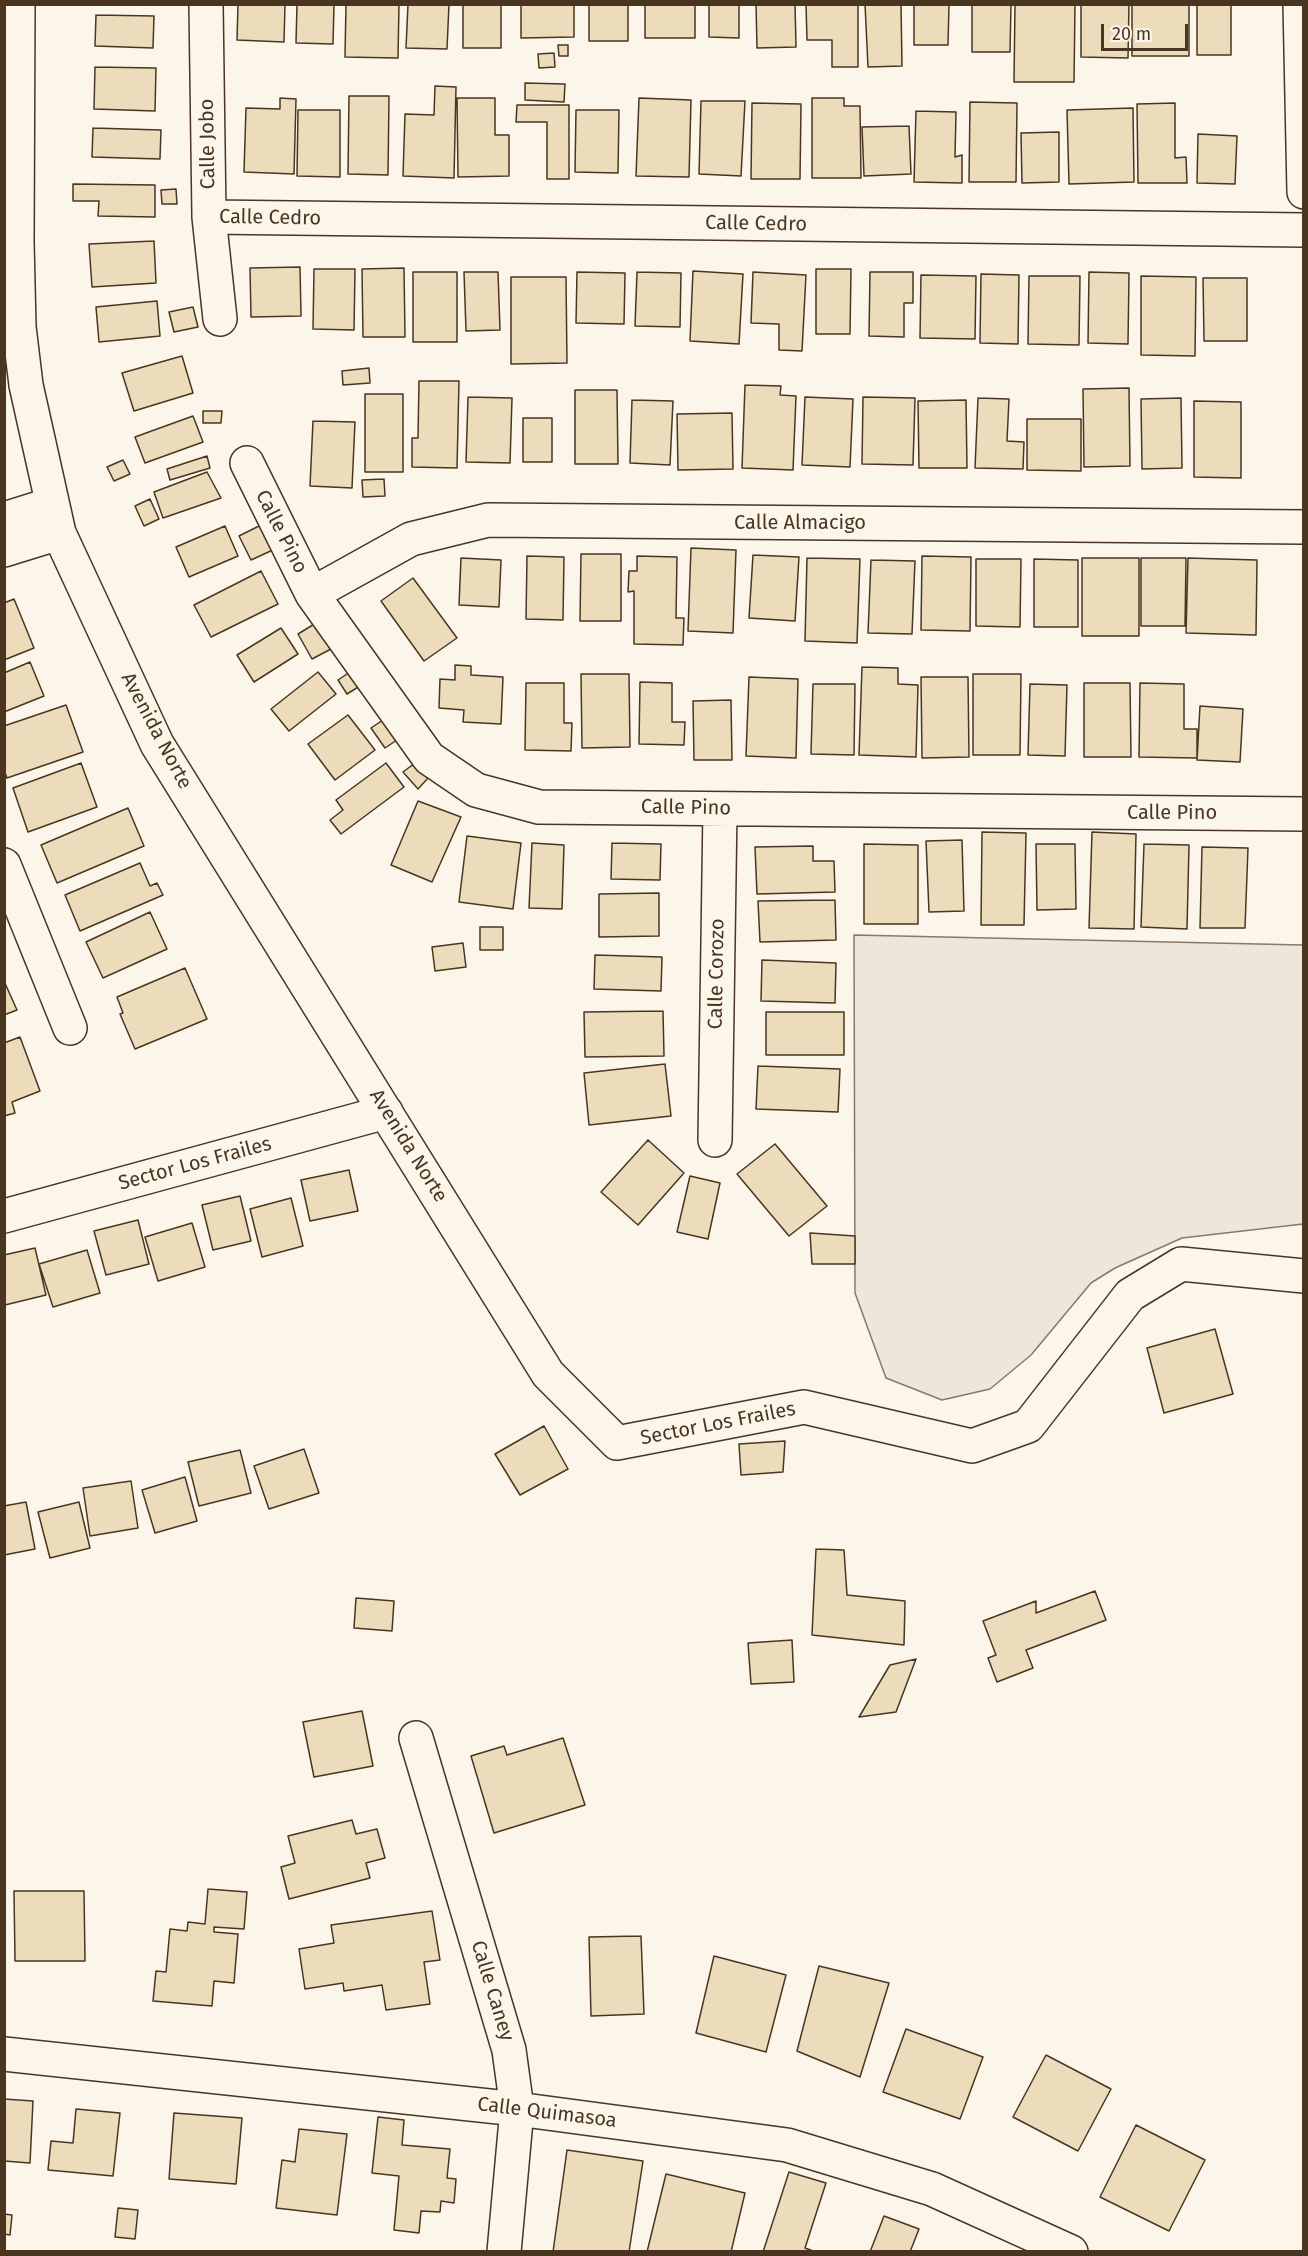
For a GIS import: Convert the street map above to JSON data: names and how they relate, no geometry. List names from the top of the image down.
{
  "streets": {
    "street": [
      "Calle Jobo",
      "Calle Cedro",
      "Calle Almacigo",
      "Calle Pino",
      "Avenida Norte",
      "Calle Corozo",
      "Sector Los Frailes",
      "Calle Caney",
      "Calle Quimasoa"
    ]
  },
  "crossings": [
    ["Calle Jobo", "Calle Cedro"],
    ["Calle Almacigo", "Calle Pino"],
    ["Calle Pino", "Calle Corozo"],
    ["Avenida Norte", "Sector Los Frailes"],
    ["Calle Caney", "Calle Quimasoa"]
  ],
  "scale_bar": "20 m"
}
